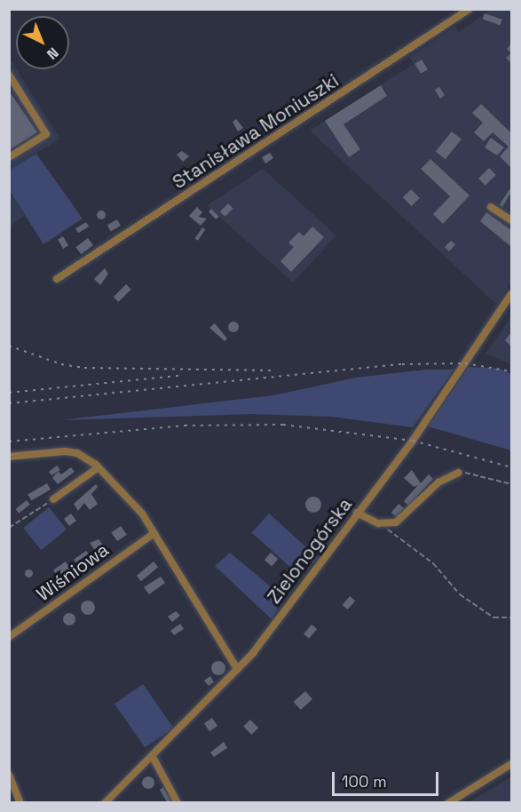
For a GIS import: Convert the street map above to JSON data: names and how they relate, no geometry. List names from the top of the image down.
{
  "streets": {
    "street": ["Stanisława Moniuszki", "Zielonogórska", "Wiśniowa"]
  },
  "scale_bar": "100 m",
  "north": "bottom right"
}
